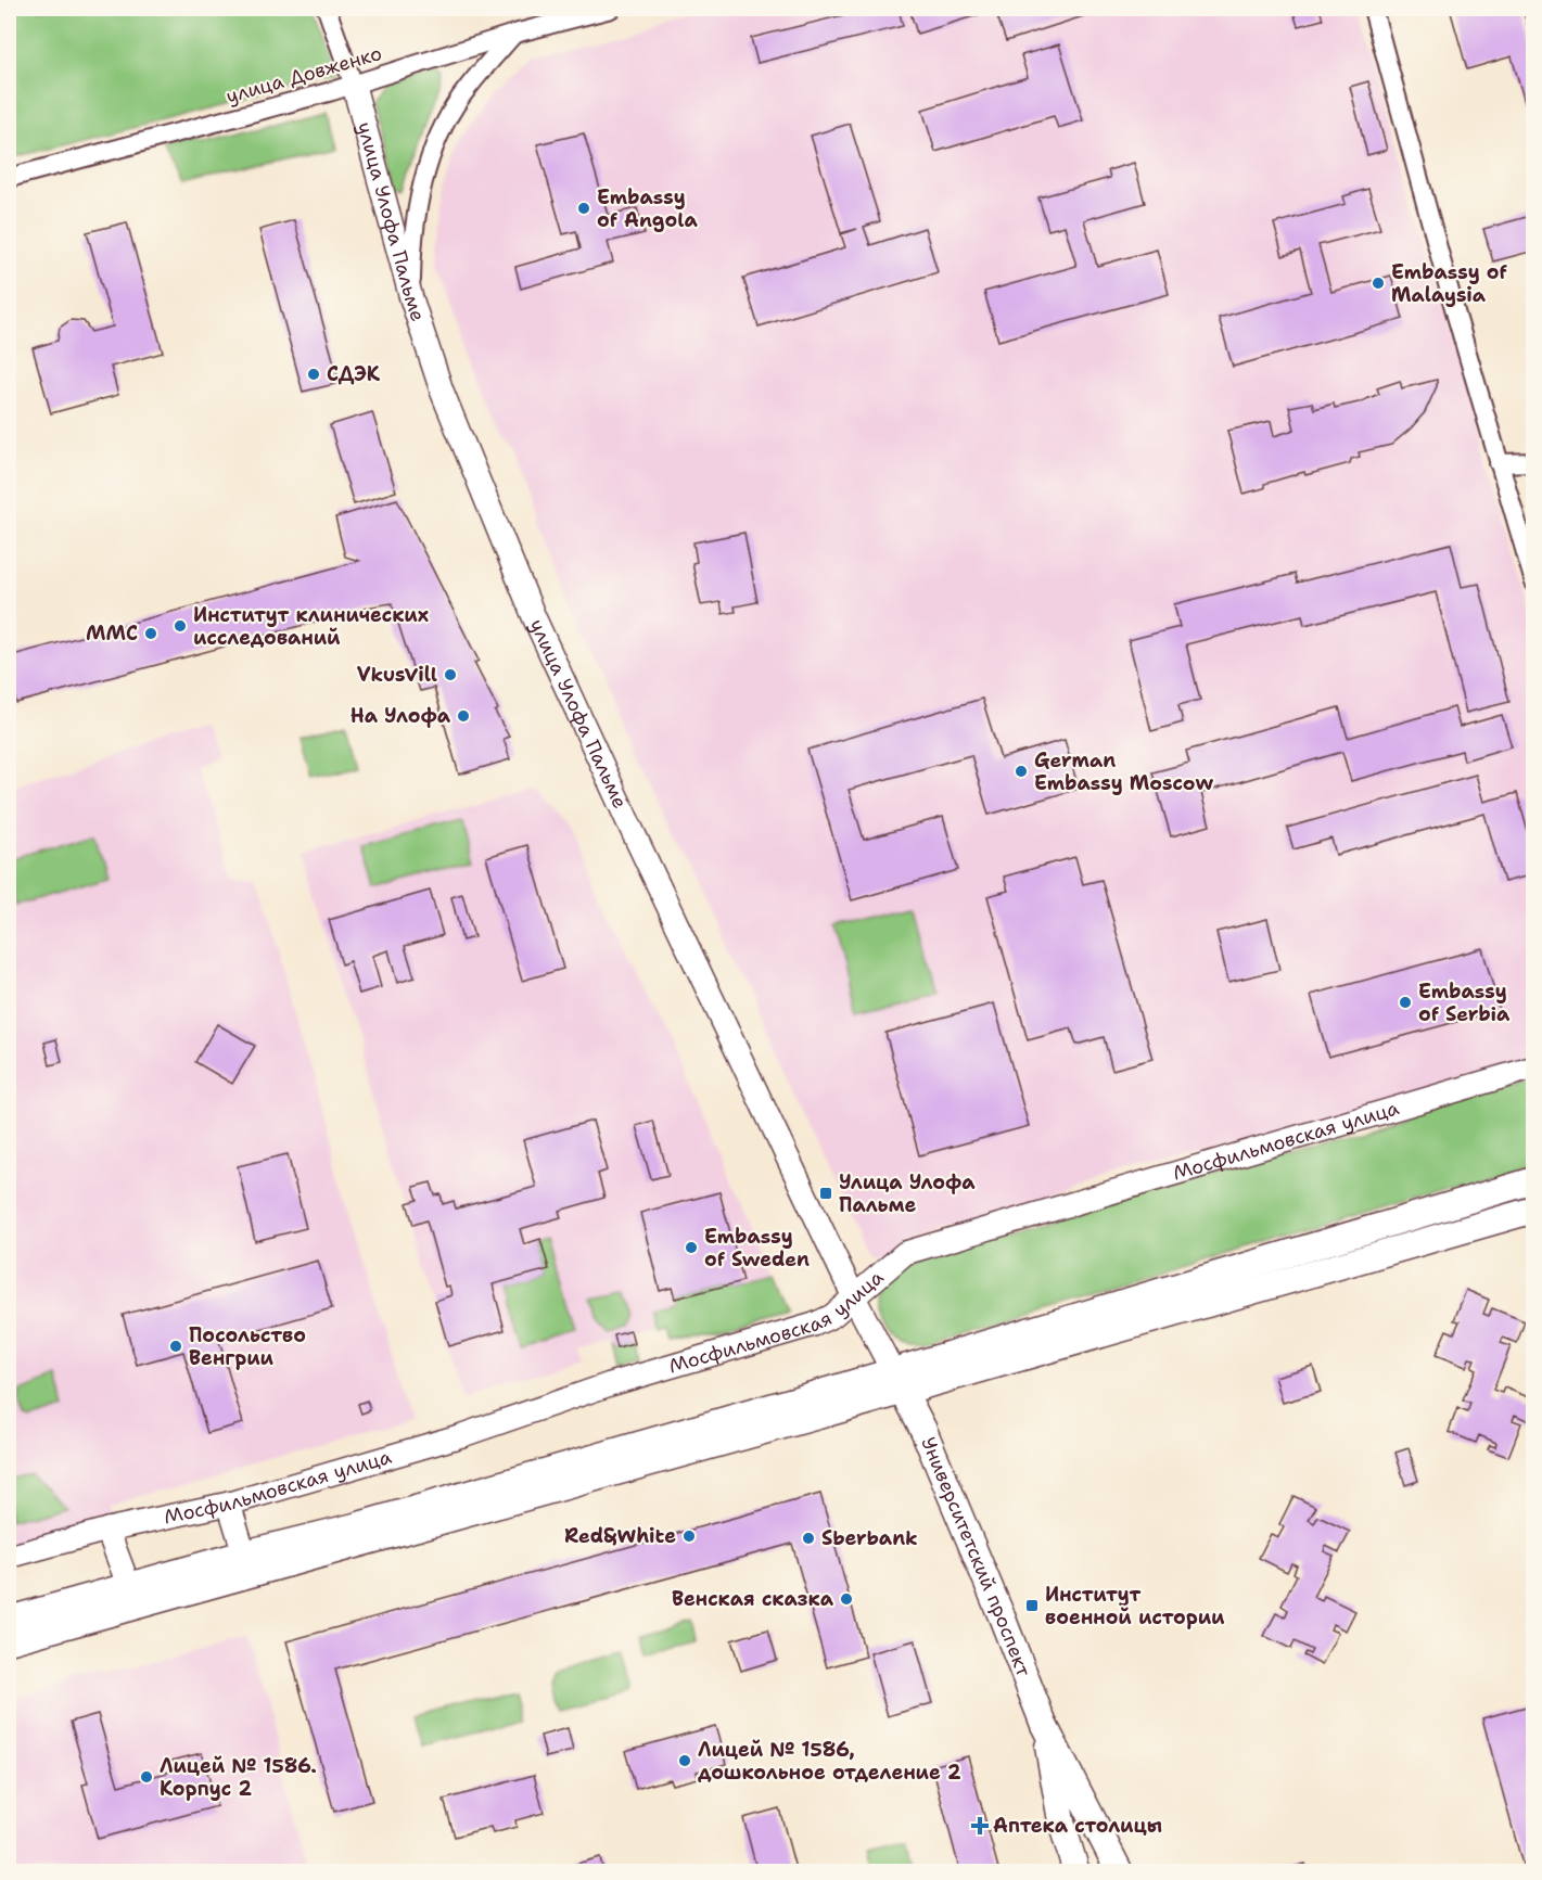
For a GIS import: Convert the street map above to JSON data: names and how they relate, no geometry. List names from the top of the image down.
{
  "streets": {
    "main road": ["Университетский проспект"],
    "street": ["улица Довженко", "улица Улофа Пальме", "Мосфильмовская улица"]
  },
  "crossings": [
    ["улица Довженко", "улица Улофа Пальме"],
    ["улица Улофа Пальме", "Мосфильмовская улица"],
    ["улица Улофа Пальме", "Университетский проспект"]
  ],
  "places": {
    "other": [
      "Embassy of Angola",
      "Embassy of Malaysia",
      "СДЭК",
      "Институт клинических исследований",
      "ММС",
      "VkusVill",
      "На Улофа",
      "German Embassy Moscow",
      "Embassy of Serbia",
      "Embassy of Sweden",
      "Посольство Венгрии",
      "Red&White",
      "Sberbank",
      "Венская сказка",
      "Лицей № 1586, дошкольное отделение 2",
      "Лицей № 1586. Корпус 2"
    ],
    "transit": ["Улица Улофа Пальме", "Институт военной истории"],
    "health": ["Аптека столицы"]
  }
}
